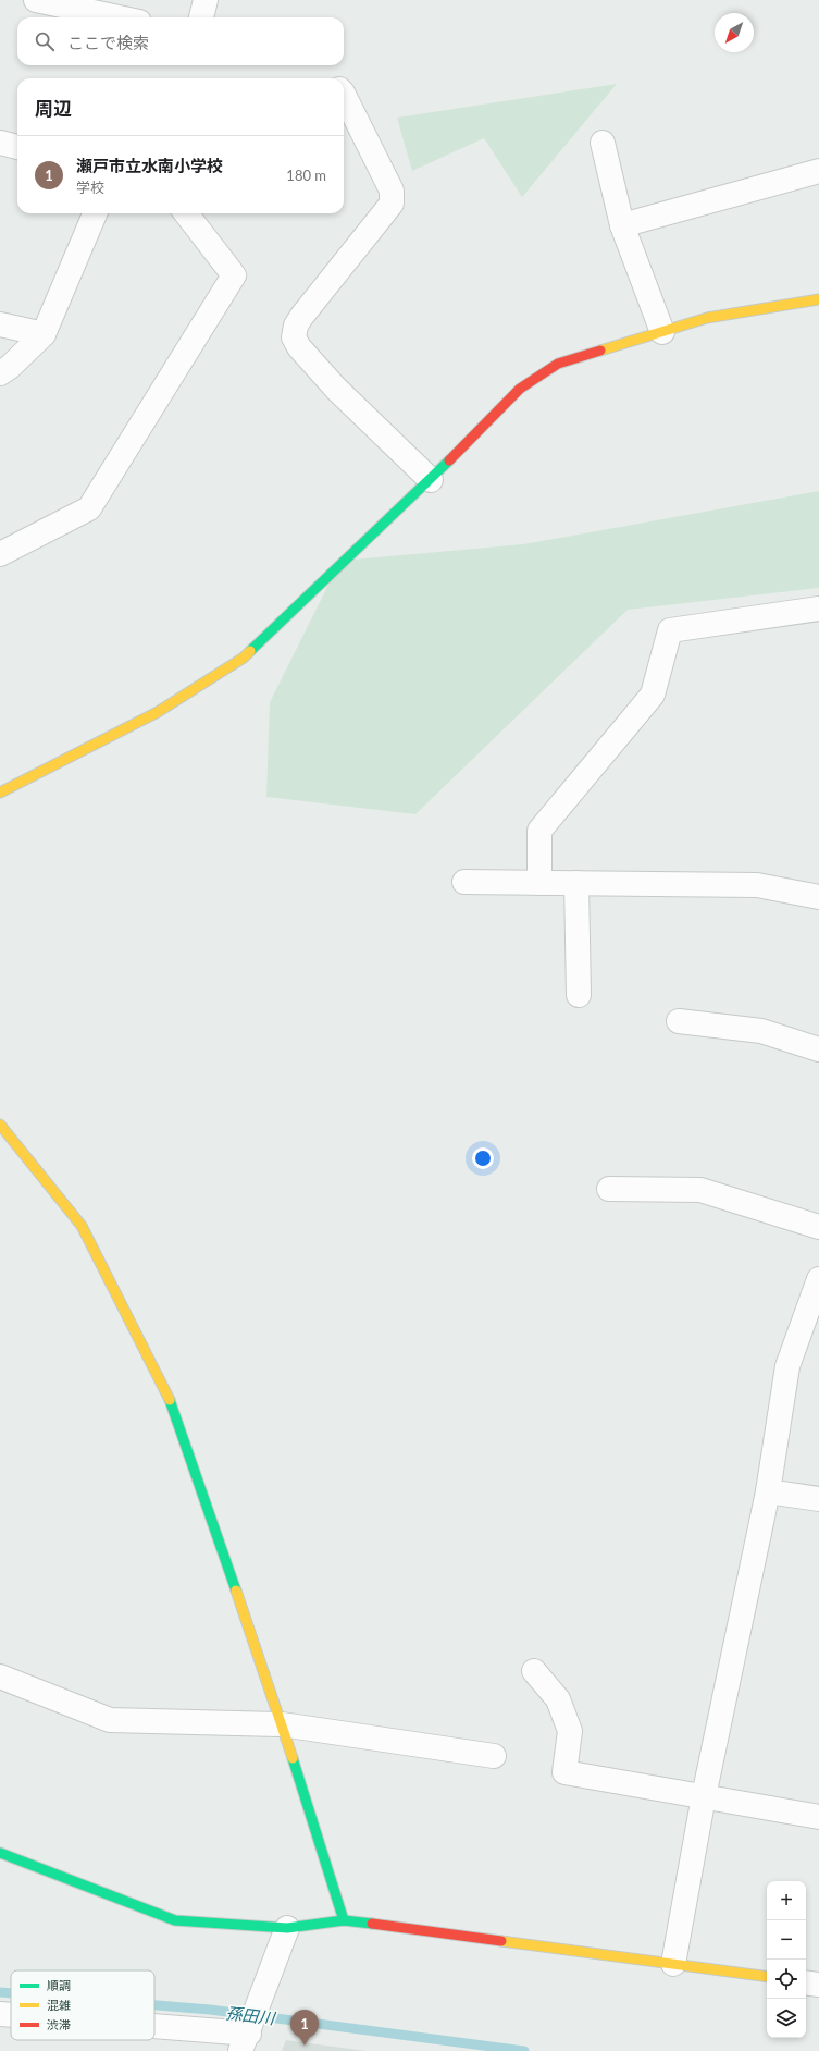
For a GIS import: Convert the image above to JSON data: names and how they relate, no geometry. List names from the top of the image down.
{
  "water": ["孫田川"],
  "legend": ["順調", "混雑", "渋滞"],
  "north": "bottom left",
  "page": {
    "search": "ここで検索",
    "heading": "周辺",
    "list": [
      {
        "mark": "1",
        "name": "瀬戸市立水南小学校",
        "note": "学校",
        "value": "180 m"
      }
    ],
    "map_buttons": ["+", "−"],
    "pins": "1"
  }
}
